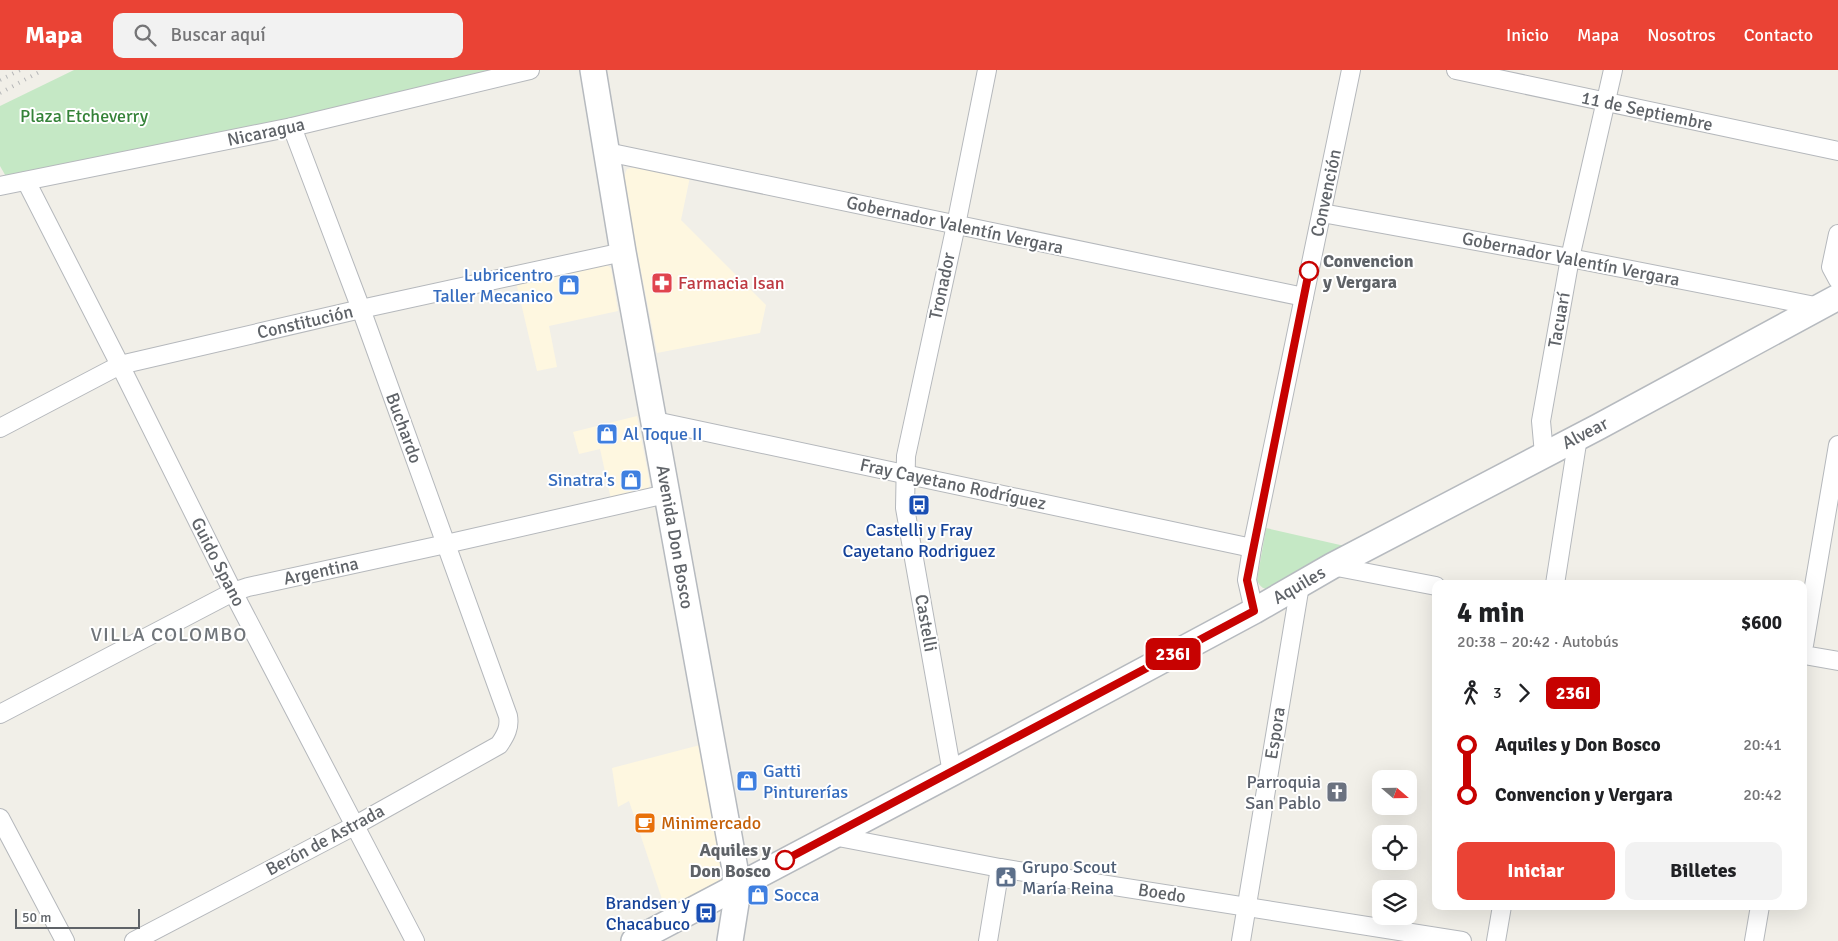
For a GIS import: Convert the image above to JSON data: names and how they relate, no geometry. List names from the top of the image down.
{
  "streets": {
    "street": [
      "11 de Septiembre",
      "Nicaragua",
      "Convención",
      "Gobernador Valentín Vergara",
      "Tronador",
      "Tacuarí",
      "Constitución",
      "Buchardo",
      "Alvear",
      "Fray Cayetano Rodríguez",
      "Avenida Don Bosco",
      "Guido Spano",
      "Argentina",
      "Aquiles",
      "Castelli",
      "Espora",
      "Berón de Astrada",
      "Boedo"
    ]
  },
  "crossings": [
    ["11 de Septiembre", "Tacuarí"],
    ["Nicaragua", "Buchardo"],
    ["Nicaragua", "Guido Spano"],
    ["Convención", "Gobernador Valentín Vergara"],
    ["Convención", "Fray Cayetano Rodríguez"],
    ["Convención", "Aquiles"],
    ["Gobernador Valentín Vergara", "Tronador"],
    ["Gobernador Valentín Vergara", "Tacuarí"],
    ["Gobernador Valentín Vergara", "Alvear"],
    ["Gobernador Valentín Vergara", "Avenida Don Bosco"],
    ["Tronador", "Fray Cayetano Rodríguez"],
    ["Tronador", "Castelli"],
    ["Tacuarí", "Alvear"],
    ["Constitución", "Buchardo"],
    ["Constitución", "Avenida Don Bosco"],
    ["Constitución", "Guido Spano"],
    ["Buchardo", "Argentina"],
    ["Buchardo", "Berón de Astrada"],
    ["Alvear", "Aquiles"],
    ["Fray Cayetano Rodríguez", "Avenida Don Bosco"],
    ["Fray Cayetano Rodríguez", "Castelli"],
    ["Avenida Don Bosco", "Argentina"],
    ["Avenida Don Bosco", "Aquiles"],
    ["Guido Spano", "Argentina"],
    ["Guido Spano", "Berón de Astrada"],
    ["Aquiles", "Castelli"],
    ["Aquiles", "Espora"],
    ["Aquiles", "Boedo"],
    ["Espora", "Boedo"]
  ],
  "districts": ["VILLA COLOMBO"],
  "parks": ["Plaza Etcheverry"],
  "places": {
    "other": ["Convencion y Vergara", "Aquiles y Don Bosco"],
    "pharmacy": ["Farmacia Isan"],
    "shop": [
      "Lubricentro Taller Mecanico",
      "Al Toque II",
      "Sinatra's",
      "Gatti Pinturerías",
      "Socca"
    ],
    "bus stop": ["Castelli y Fray Cayetano Rodriguez", "Brandsen y Chacabuco"],
    "church": ["Parroquia San Pablo"],
    "cafe": ["Minimercado"],
    "public building": ["Grupo Scout María Reina"]
  },
  "lines": ["bus line 236I"],
  "scale_bar": "50 m",
  "north": "right",
  "page": {
    "header": "Mapa",
    "search": "Buscar aquí",
    "nav": [
      "Inicio",
      "Mapa",
      "Nosotros",
      "Contacto"
    ],
    "on_map": "236I",
    "heading": ["4 min", "20:38 – 20:42 · Autobús", "$600"],
    "legs": ["3", "236I"],
    "list": [
      {
        "name": "Aquiles y Don Bosco",
        "value": "20:41"
      },
      {
        "name": "Convencion y Vergara",
        "value": "20:42"
      }
    ],
    "buttons": ["Iniciar", "Billetes"],
    "scale": "50 m"
  }
}
